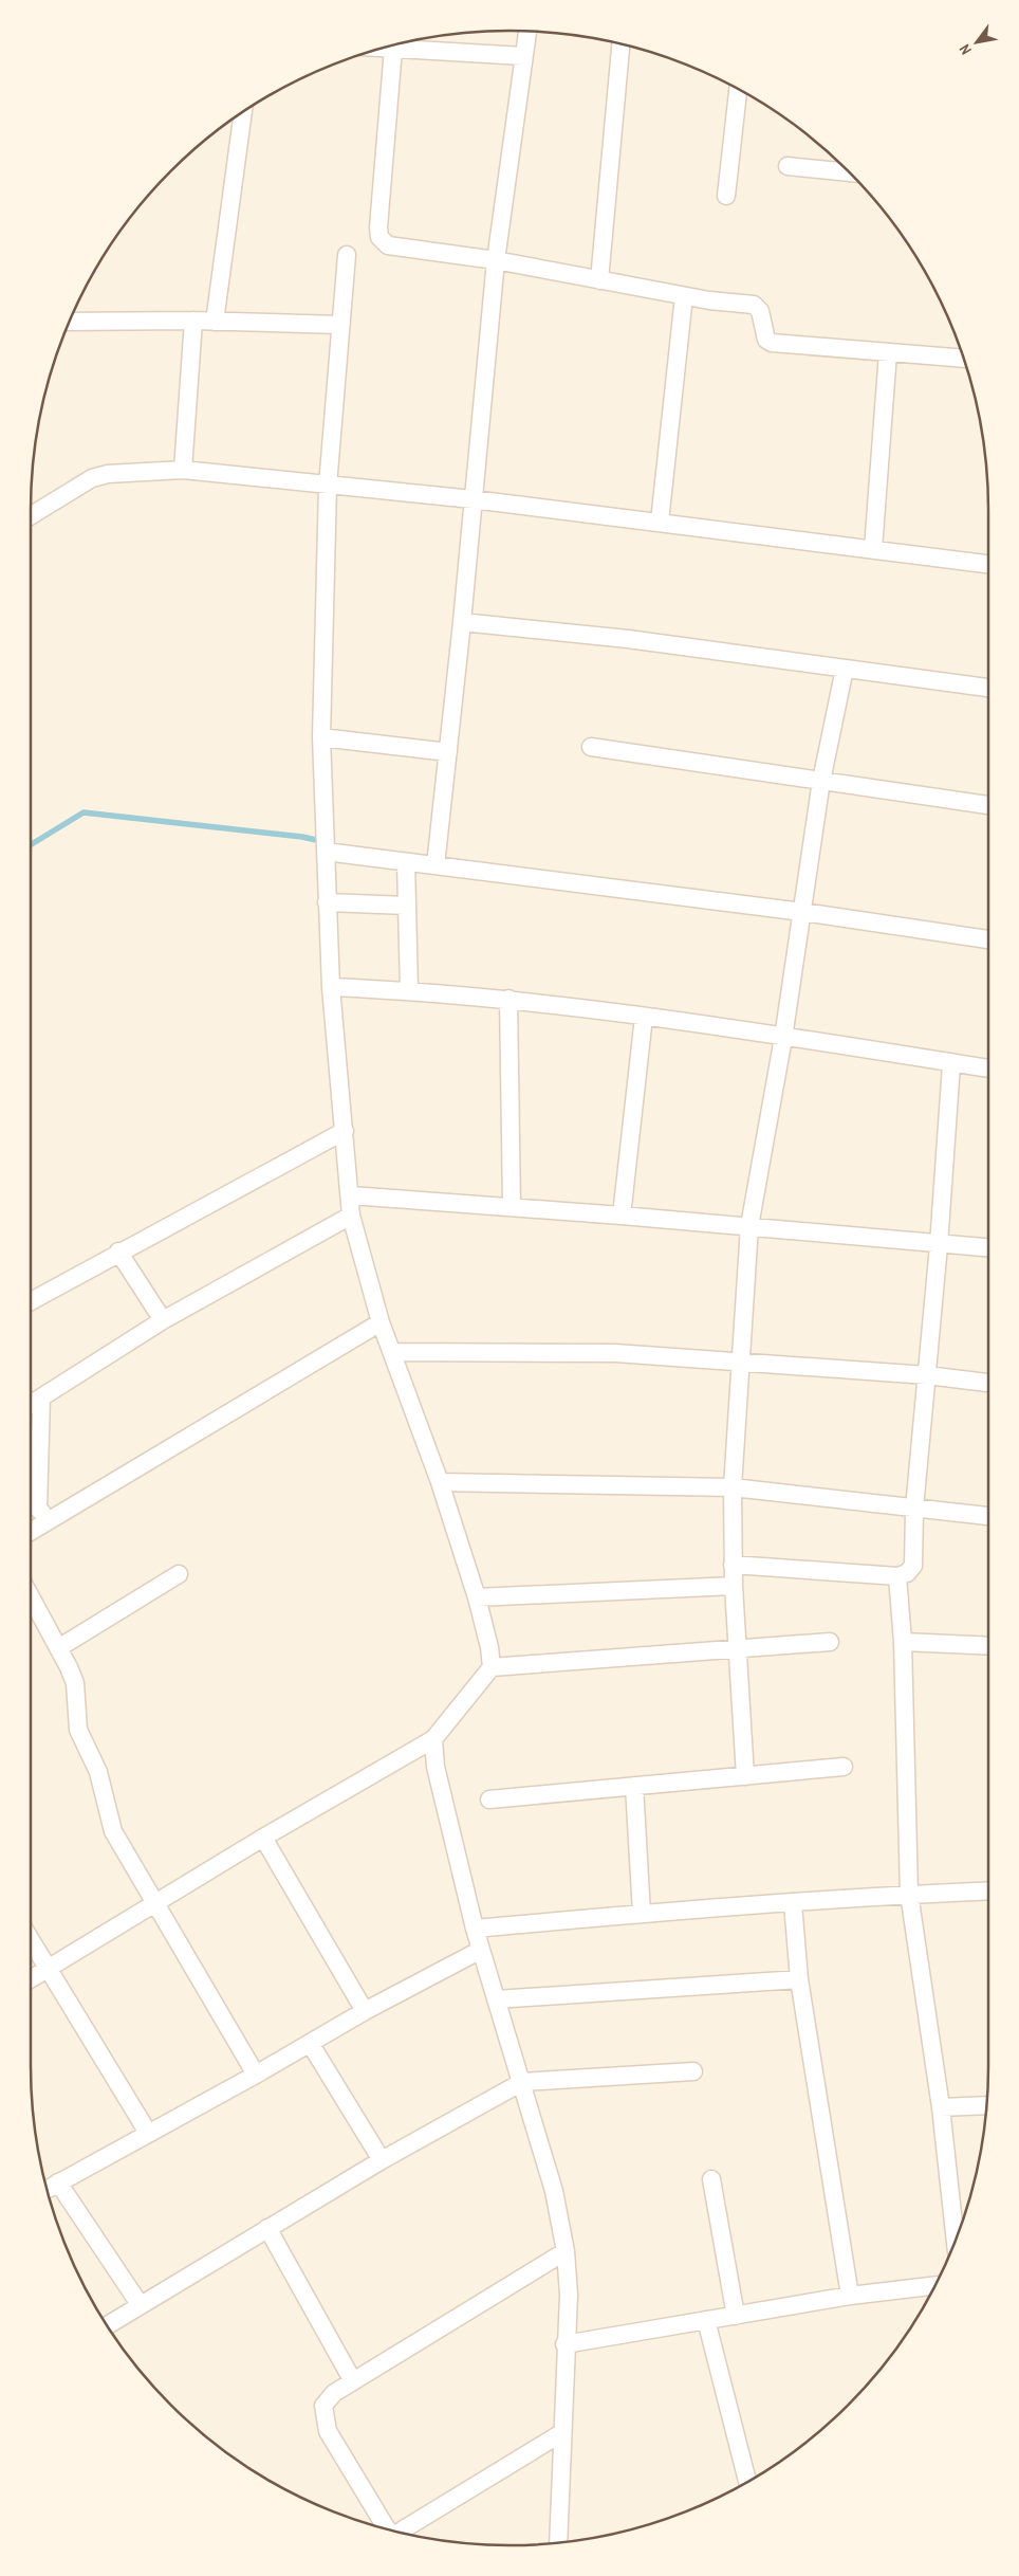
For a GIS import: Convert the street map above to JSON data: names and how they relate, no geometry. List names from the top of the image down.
{
  "north": "bottom left"
}
